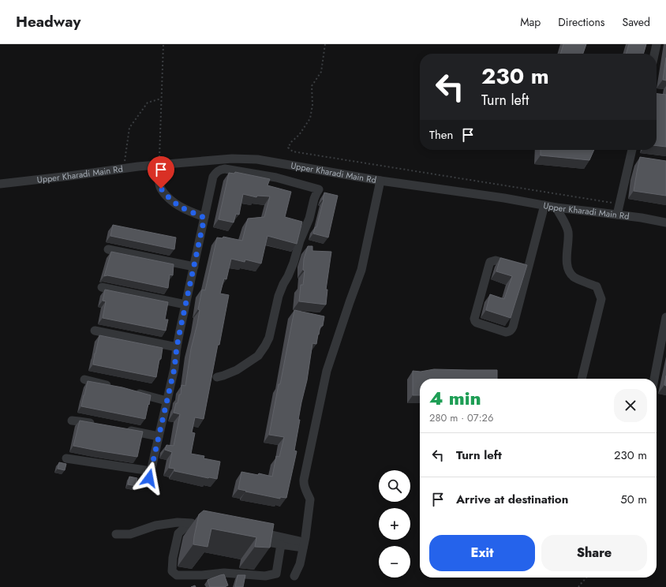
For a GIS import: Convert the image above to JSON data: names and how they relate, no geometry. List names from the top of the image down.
{
  "streets": {
    "street": ["Upper Kharadi Main Rd"]
  },
  "page": {
    "header": "Headway",
    "nav": ["Map", "Directions", "Saved"],
    "turn": ["230 m", "Turn left"],
    "then": "Then",
    "heading": ["4 min", "280 m · 07:26"],
    "list": [
      {
        "name": "Turn left",
        "value": "230 m"
      },
      {
        "name": "Arrive at destination",
        "value": "50 m"
      }
    ],
    "map_buttons": ["+", "−"],
    "buttons": ["Exit", "Share"]
  }
}
